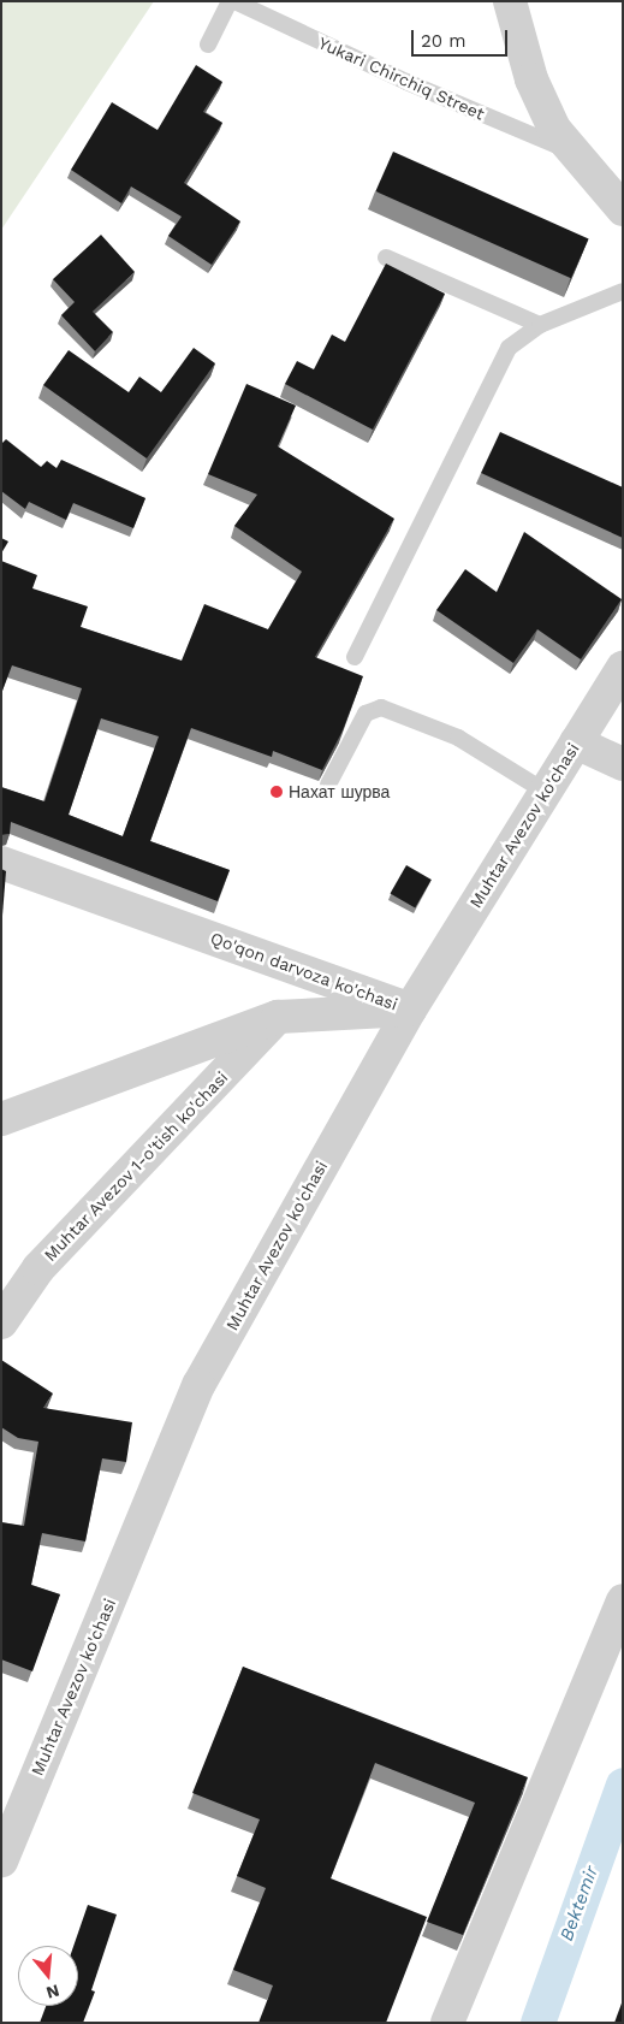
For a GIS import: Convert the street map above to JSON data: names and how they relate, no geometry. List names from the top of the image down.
{
  "streets": {
    "street": [
      "Yukari Chirchiq Street",
      "Muhtar Avezov ko'chasi",
      "Qo'qon darvoza ko'chasi",
      "Muhtar Avezov 1-o'tish ko'chasi"
    ]
  },
  "crossings": [
    ["Muhtar Avezov ko'chasi", "Qo'qon darvoza ko'chasi"],
    ["Qo'qon darvoza ko'chasi", "Muhtar Avezov 1-o'tish ko'chasi"]
  ],
  "water": ["Bektemir"],
  "places": ["Нахат шурва"],
  "scale_bar": "20 m",
  "north": "bottom"
}
